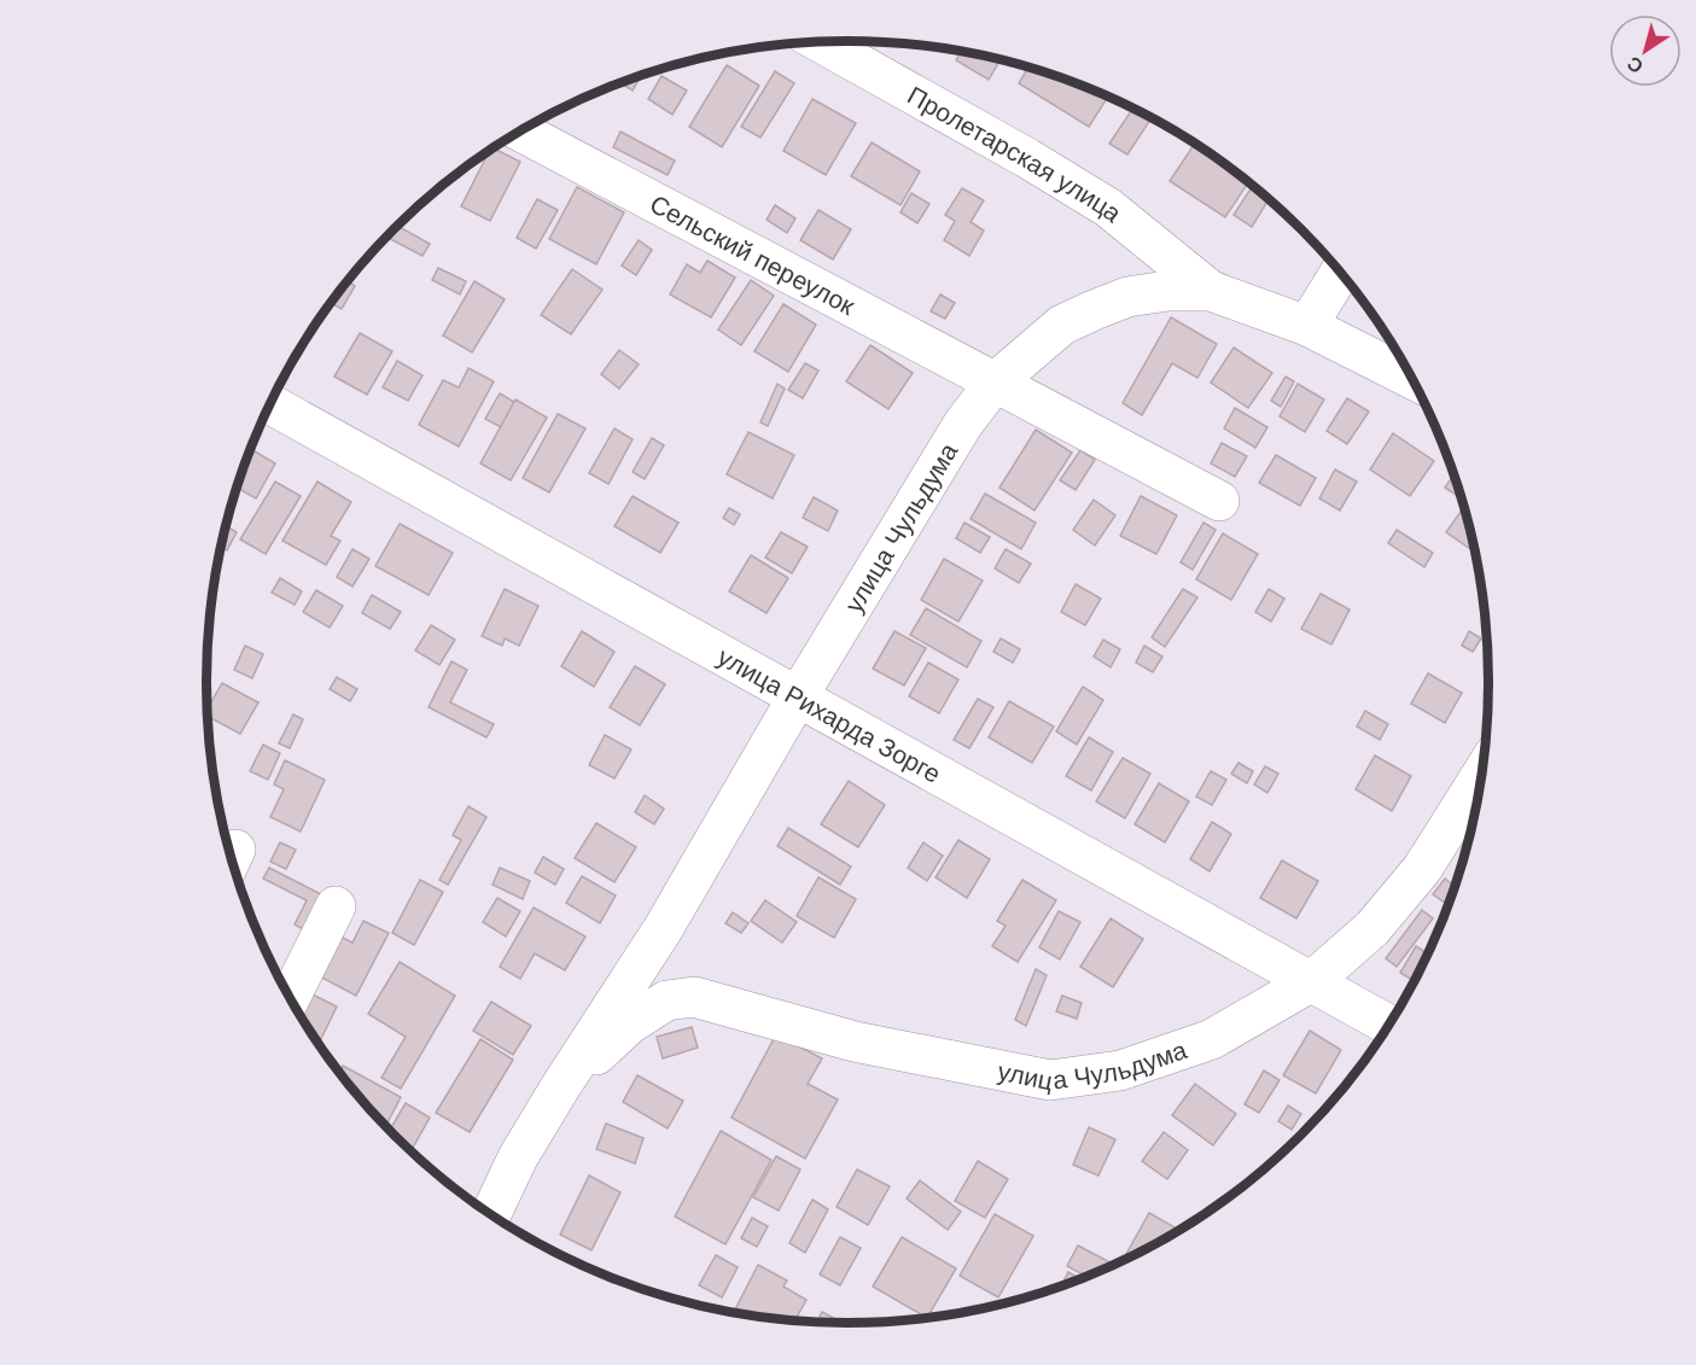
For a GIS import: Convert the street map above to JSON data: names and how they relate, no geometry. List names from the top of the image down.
{
  "streets": {
    "street": [
      "Пролетарская улица",
      "Сельский переулок",
      "улица Чульдума",
      "улица Рихарда Зорге"
    ]
  },
  "crossings": [
    ["Пролетарская улица", "улица Чульдума"],
    ["Сельский переулок", "улица Чульдума"],
    ["улица Чульдума", "улица Рихарда Зорге"]
  ],
  "north": "bottom left"
}
